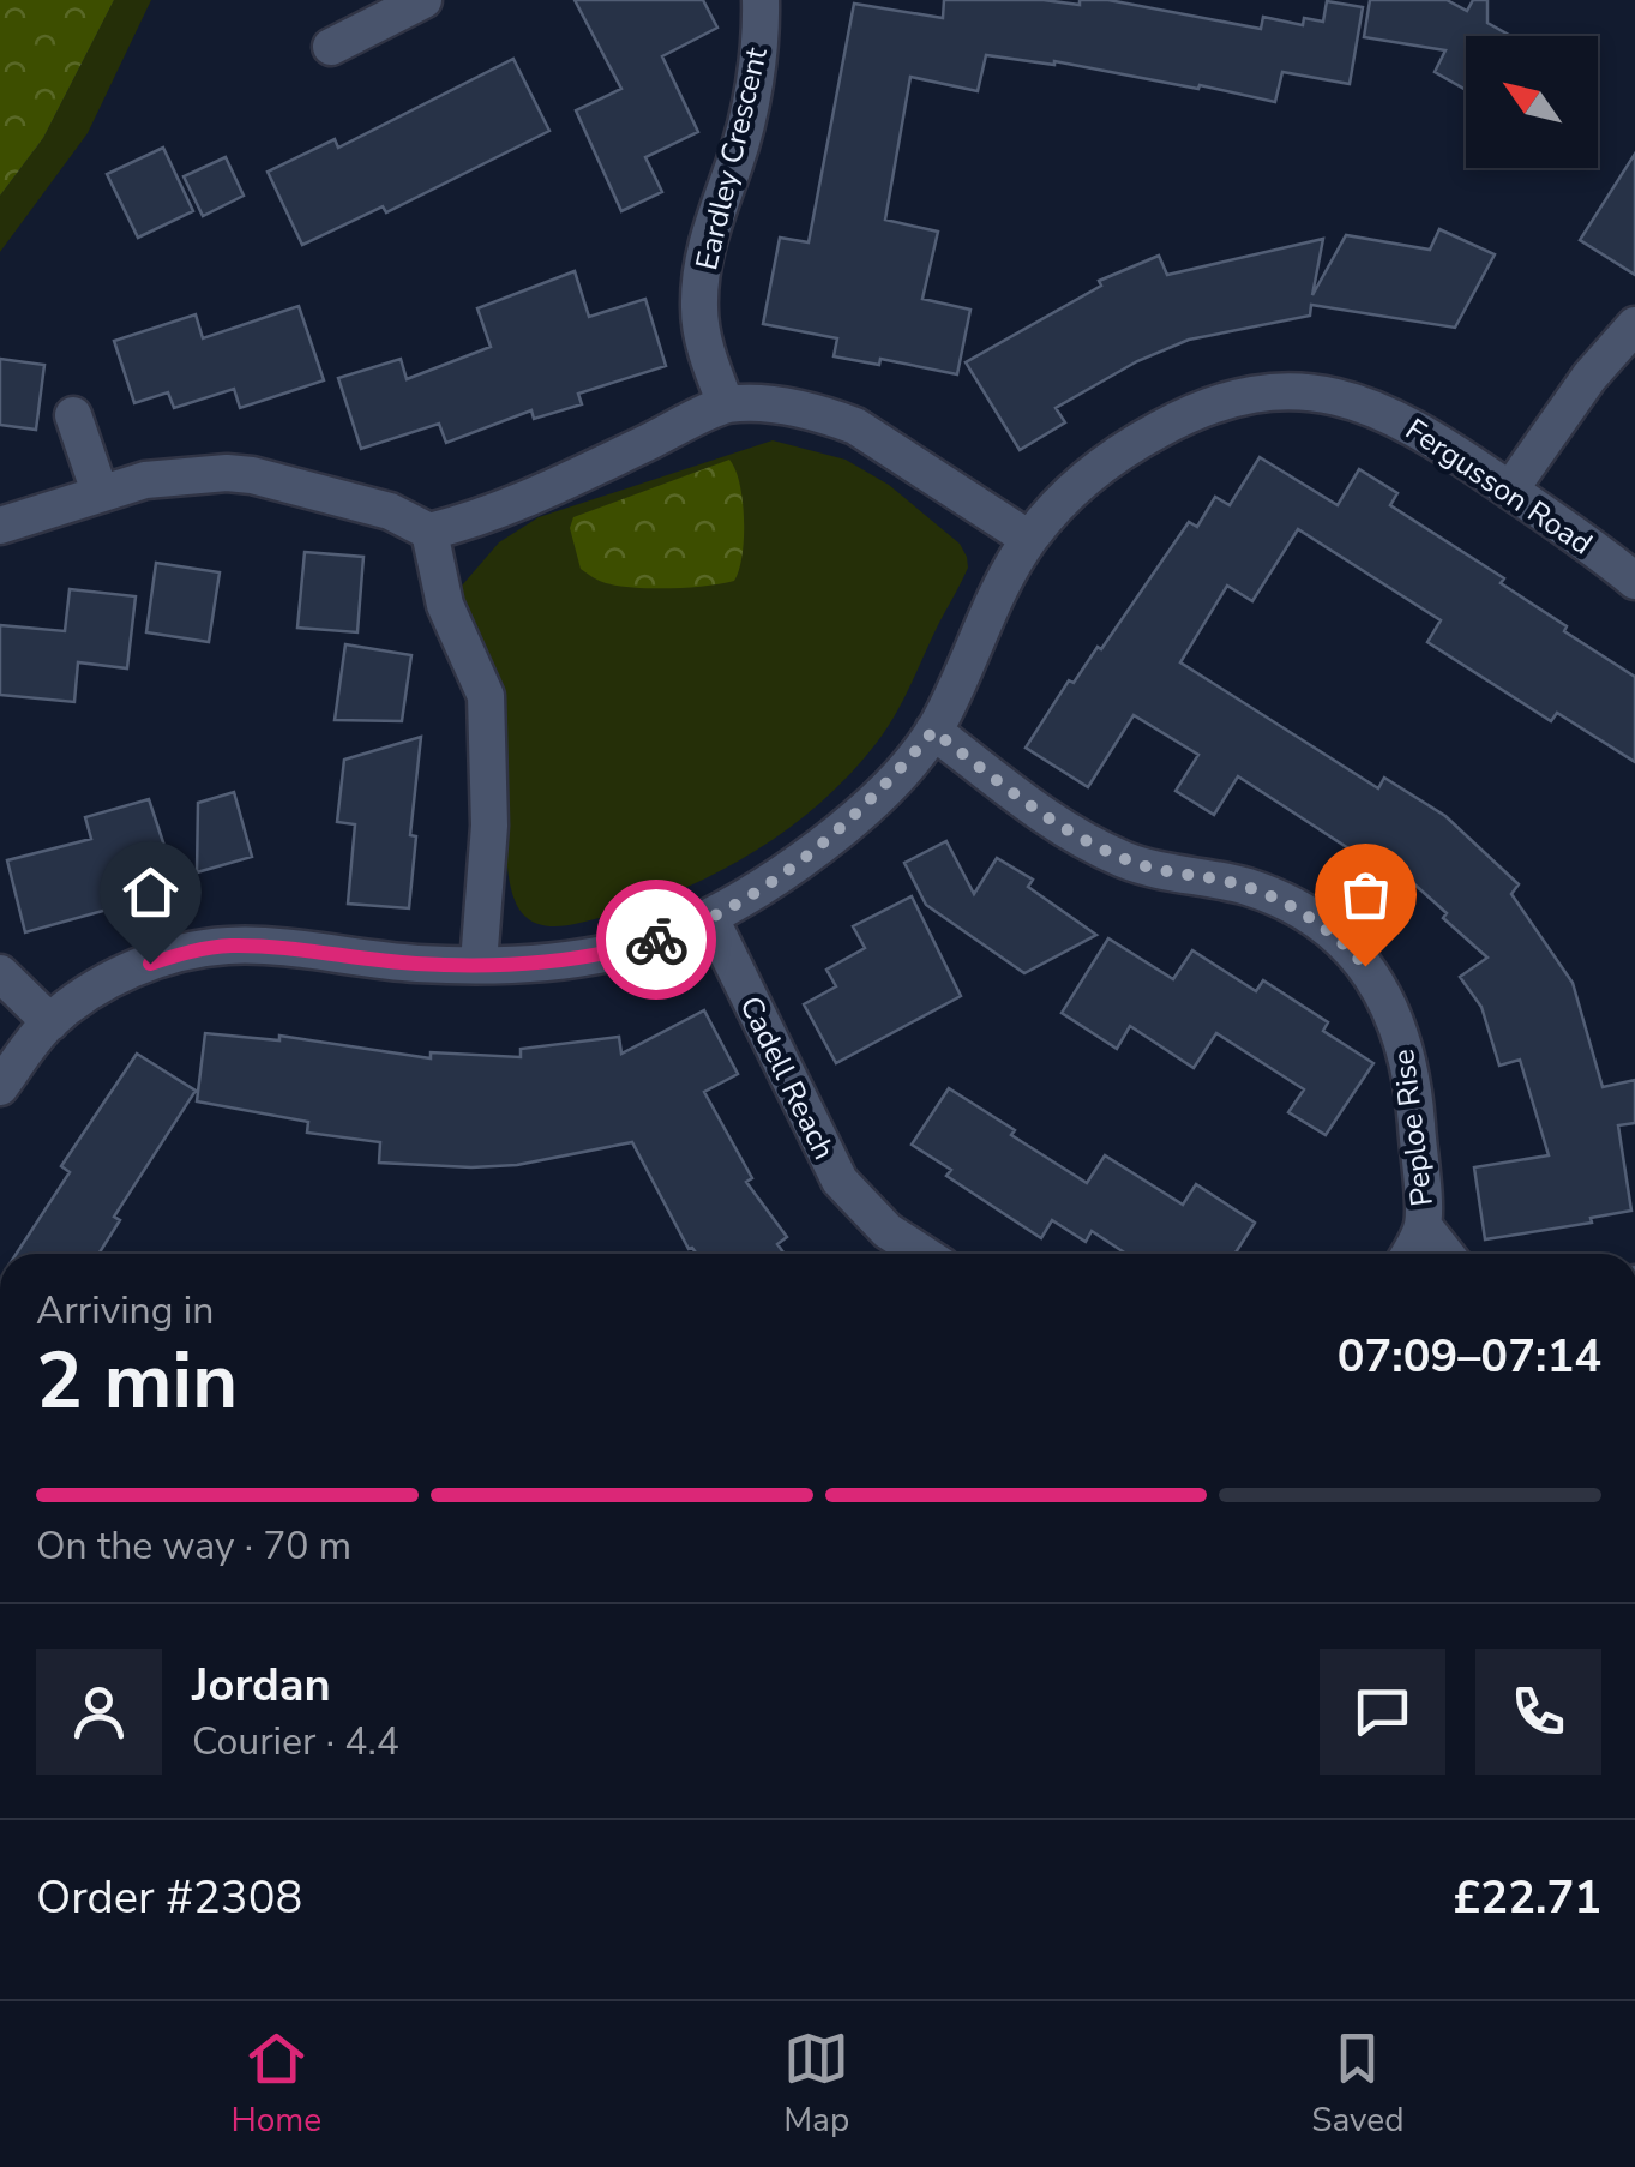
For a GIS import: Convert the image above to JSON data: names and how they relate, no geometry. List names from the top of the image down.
{
  "streets": {
    "street": [
      "Eardley Crescent",
      "Fergusson Road",
      "Cadell Reach",
      "Peploe Rise"
    ]
  },
  "crossings": [
    ["Fergusson Road", "Cadell Reach"],
    ["Fergusson Road", "Peploe Rise"]
  ],
  "north": "top left",
  "page": {
    "heading": ["2 min", "Arriving in", "07:09–07:14"],
    "panel": [
      "Jordan",
      "Courier · 4.4",
      "Order #2308",
      "£22.71"
    ],
    "bar": "On the way · 70 m",
    "tabs": ["Home", "Map", "Saved"]
  }
}
